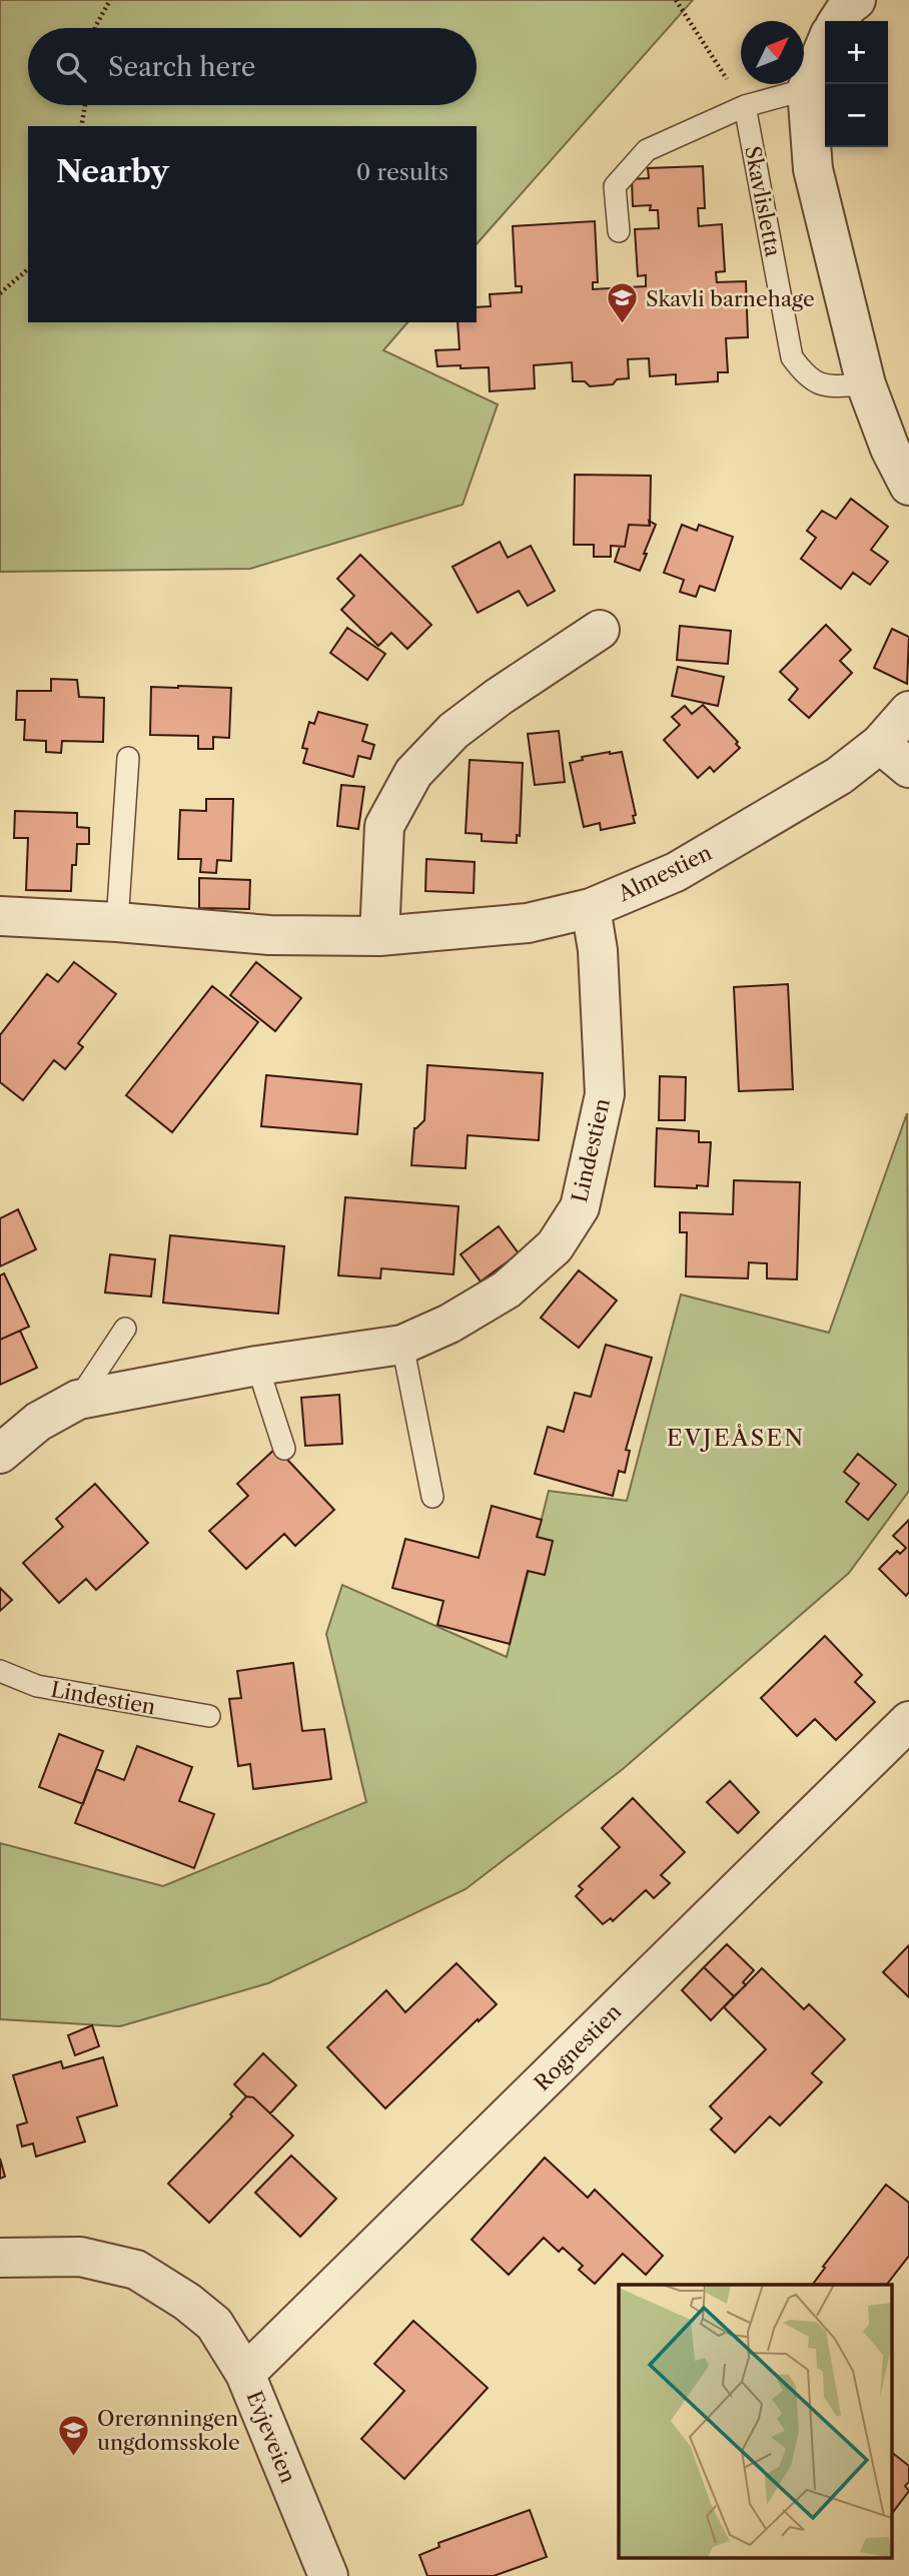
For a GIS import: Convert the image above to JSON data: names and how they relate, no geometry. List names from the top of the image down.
{
  "streets": {
    "street": [
      "Almestien",
      "Lindestien",
      "Rognestien",
      "Evjeveien"
    ],
    "lane": ["Skavlisletta"]
  },
  "crossings": [
    ["Almestien", "Lindestien"],
    ["Rognestien", "Evjeveien"]
  ],
  "districts": ["EVJEÅSEN"],
  "places": {
    "school or university": ["Skavli barnehage", "Orerønningen ungdomsskole"]
  },
  "north": "top right",
  "page": {
    "map_buttons": ["+", "−"],
    "search": "Search here",
    "heading": ["Nearby", "0 results"]
  }
}
